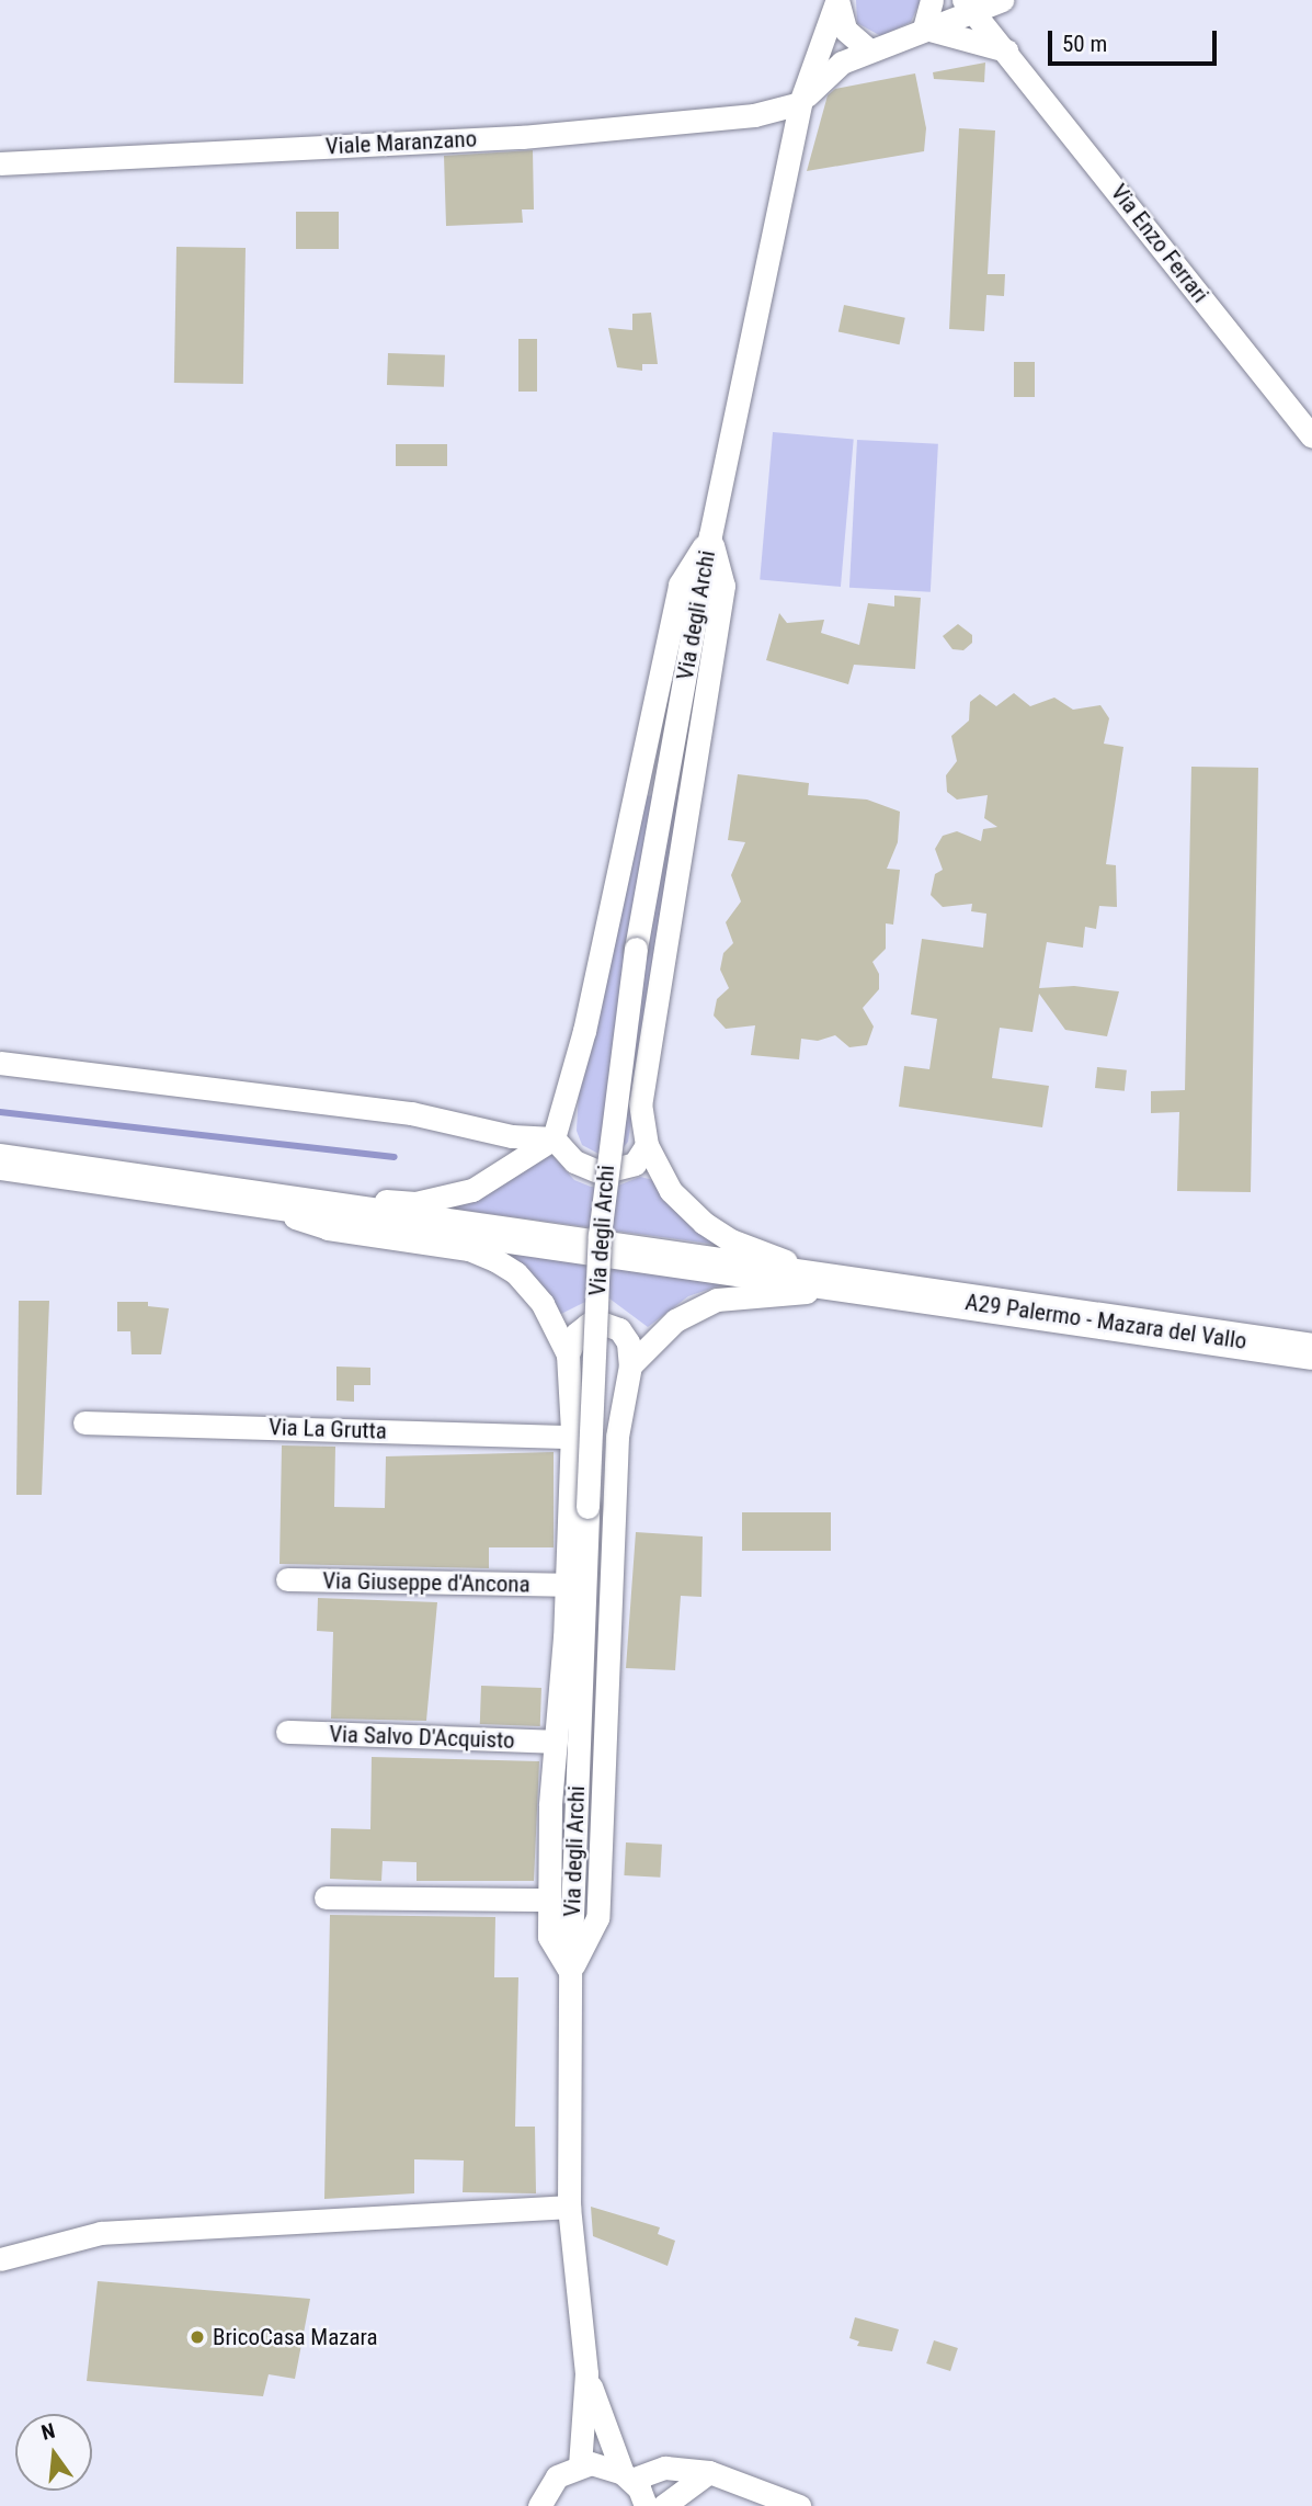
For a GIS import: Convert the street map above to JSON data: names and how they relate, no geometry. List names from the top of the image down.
{
  "streets": {
    "main road": ["A29 Palermo - Mazara del Vallo"],
    "street": [
      "Viale Maranzano",
      "Via Enzo Ferrari",
      "Via degli Archi",
      "Via La Grutta",
      "Via Giuseppe d'Ancona",
      "Via Salvo D'Acquisto"
    ]
  },
  "crossings": [
    ["Viale Maranzano", "Via degli Archi"]
  ],
  "places": ["BricoCasa Mazara"],
  "scale_bar": "50 m",
  "north": "top"
}
